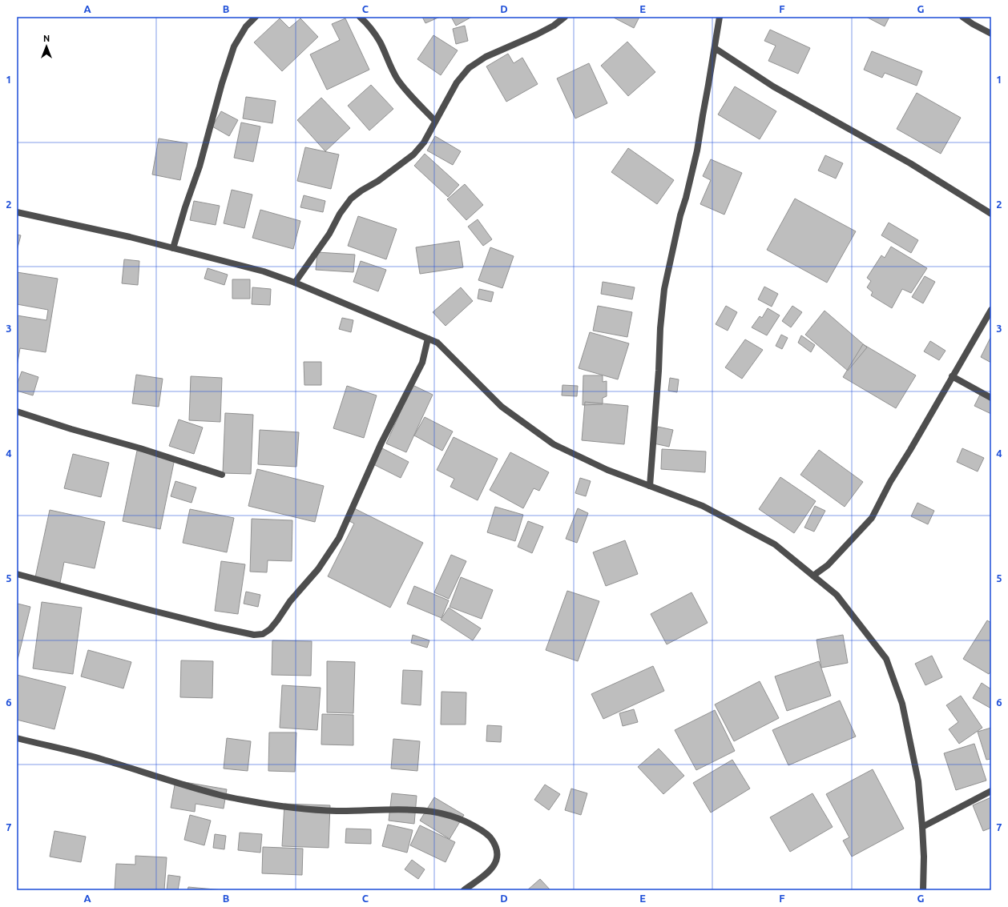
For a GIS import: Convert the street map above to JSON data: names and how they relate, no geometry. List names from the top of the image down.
{
  "north": "top",
  "grid": {
    "columns": [
      "A",
      "B",
      "C",
      "D",
      "E",
      "F",
      "G"
    ],
    "rows": [
      "1",
      "2",
      "3",
      "4",
      "5",
      "6",
      "7"
    ]
  }
}
